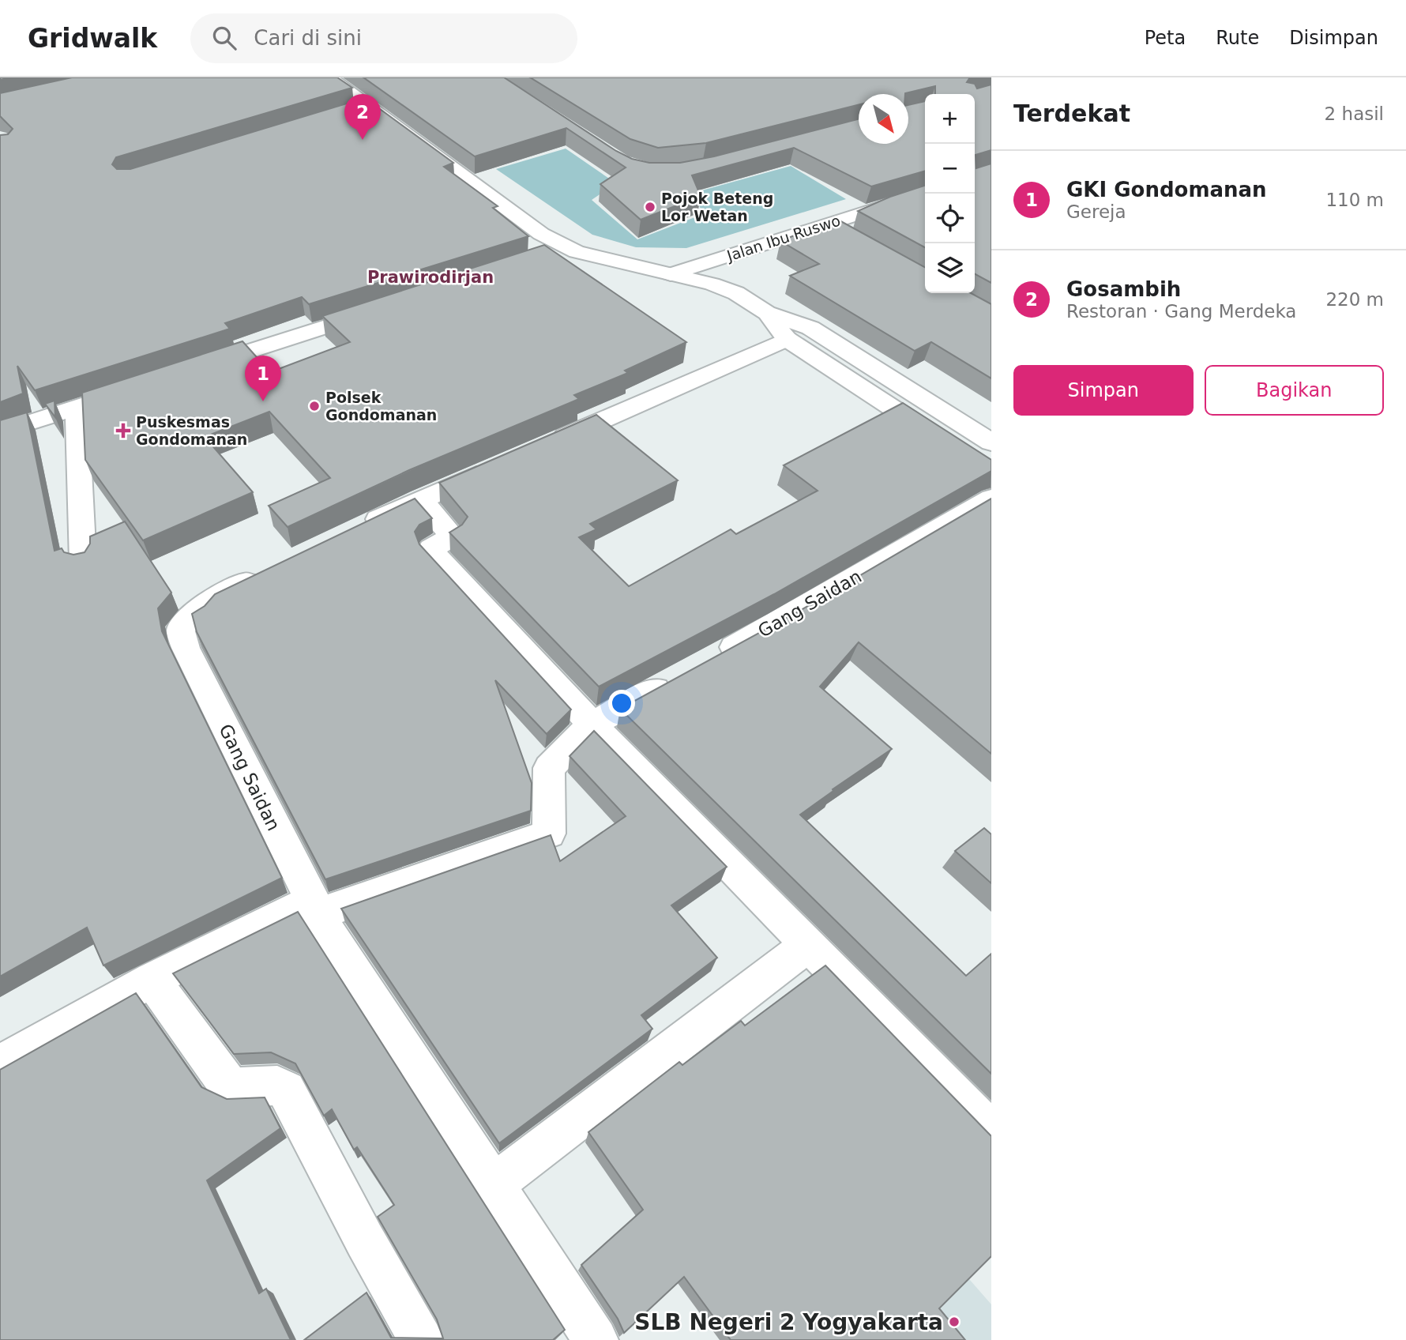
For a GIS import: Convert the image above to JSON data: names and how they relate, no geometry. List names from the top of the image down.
{
  "streets": {
    "street": ["Jalan Ibu Ruswo", "Gang Saidan"]
  },
  "districts": ["Prawirodirjan"],
  "places": {
    "other": ["Pojok Beteng Lor Wetan", "Polsek Gondomanan", "SLB Negeri 2 Yogyakarta"],
    "health": ["Puskesmas Gondomanan"]
  },
  "north": "bottom right",
  "page": {
    "header": "Gridwalk",
    "search": "Cari di sini",
    "nav": ["Peta", "Rute", "Disimpan"],
    "heading": ["Terdekat", "2 hasil"],
    "map_buttons": ["+", "−"],
    "pins": ["2", "1"],
    "list": [
      {
        "mark": "1",
        "name": "GKI Gondomanan",
        "note": "Gereja",
        "value": "110 m"
      },
      {
        "mark": "2",
        "name": "Gosambih",
        "note": "Restoran · Gang Merdeka",
        "value": "220 m"
      }
    ],
    "buttons": ["Simpan", "Bagikan"]
  }
}
